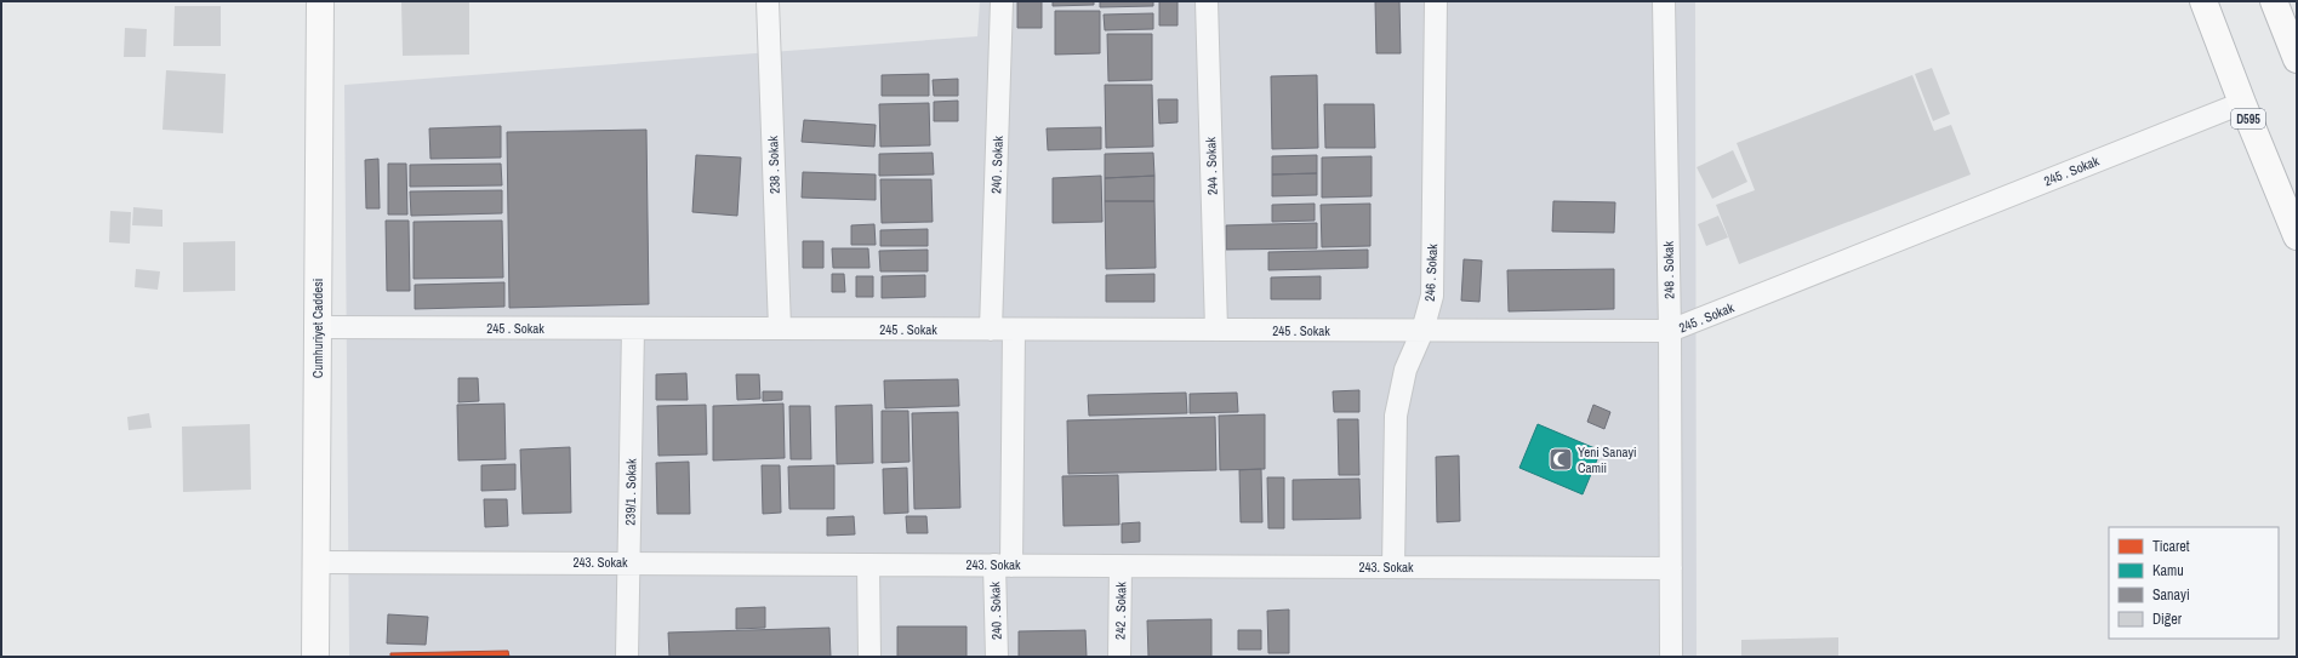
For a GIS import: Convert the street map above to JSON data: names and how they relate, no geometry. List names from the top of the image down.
{
  "streets": {
    "main road": ["D595", "Cumhuriyet Caddesi"],
    "street": [
      "238 . Sokak",
      "240 . Sokak",
      "244 . Sokak",
      "245 . Sokak",
      "248 . Sokak",
      "246 . Sokak",
      "239/1 . Sokak",
      "243. Sokak",
      "242 . Sokak"
    ]
  },
  "crossings": [
    ["D595", "245 . Sokak"],
    ["238 . Sokak", "245 . Sokak"],
    ["240 . Sokak", "245 . Sokak"],
    ["240 . Sokak", "243. Sokak"],
    ["244 . Sokak", "245 . Sokak"],
    ["245 . Sokak", "248 . Sokak"],
    ["245 . Sokak", "246 . Sokak"],
    ["245 . Sokak", "Cumhuriyet Caddesi"],
    ["245 . Sokak", "239/1 . Sokak"],
    ["248 . Sokak", "243. Sokak"],
    ["246 . Sokak", "243. Sokak"],
    ["Cumhuriyet Caddesi", "243. Sokak"],
    ["239/1 . Sokak", "243. Sokak"],
    ["243. Sokak", "242 . Sokak"]
  ],
  "places": {
    "mosque": ["Yeni Sanayi Camii"]
  },
  "legend": [
    "Ticaret",
    "Kamu",
    "Sanayi",
    "Diğer"
  ]
}
